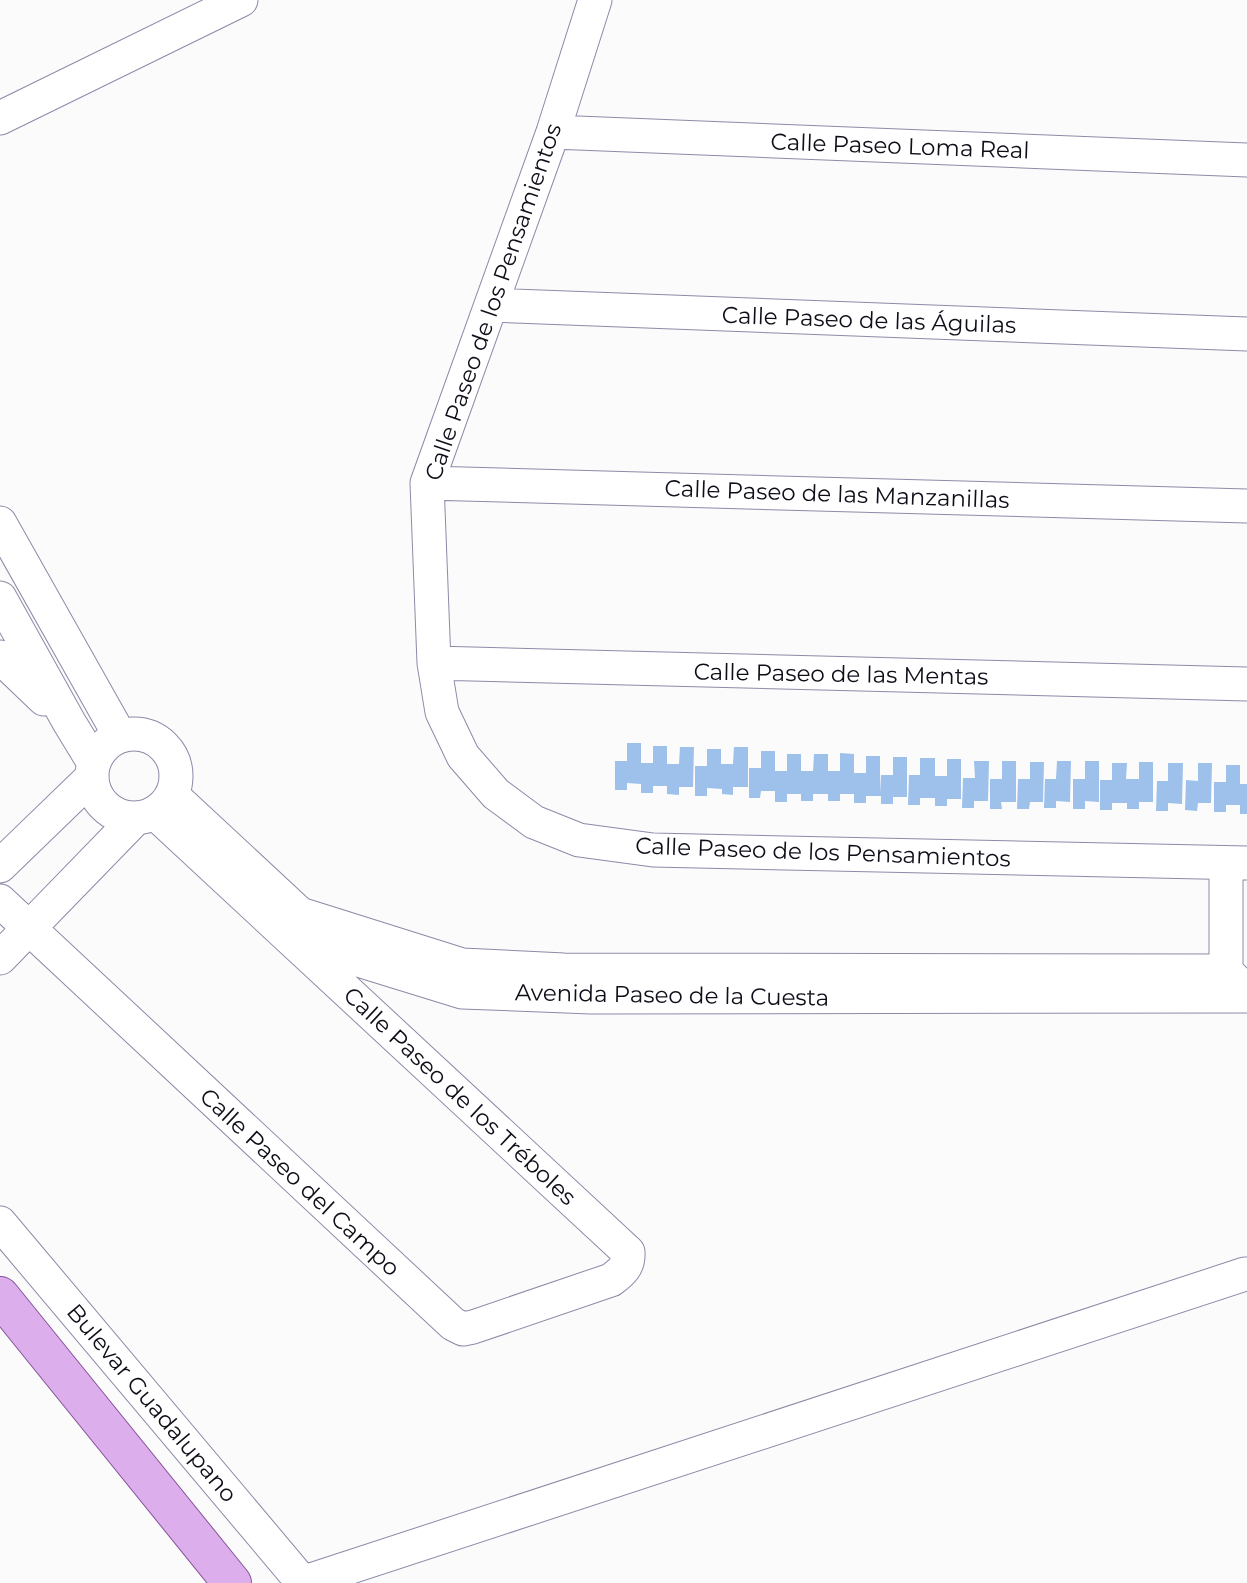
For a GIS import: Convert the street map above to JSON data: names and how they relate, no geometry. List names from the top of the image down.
{
  "streets": {
    "street": [
      "Calle Paseo Loma Real",
      "Calle Paseo de los Pensamientos",
      "Calle Paseo de las Águilas",
      "Calle Paseo de las Manzanillas",
      "Calle Paseo de las Mentas",
      "Avenida Paseo de la Cuesta",
      "Calle Paseo de los Tréboles",
      "Calle Paseo del Campo",
      "Bulevar Guadalupano"
    ]
  },
  "crossings": [
    ["Calle Paseo Loma Real", "Calle Paseo de los Pensamientos"],
    ["Calle Paseo de los Pensamientos", "Calle Paseo de las Águilas"],
    ["Calle Paseo de los Pensamientos", "Calle Paseo de las Manzanillas"],
    ["Calle Paseo de los Pensamientos", "Calle Paseo de las Mentas"],
    ["Avenida Paseo de la Cuesta", "Calle Paseo de los Tréboles"],
    ["Calle Paseo de los Tréboles", "Calle Paseo del Campo"]
  ]
}
